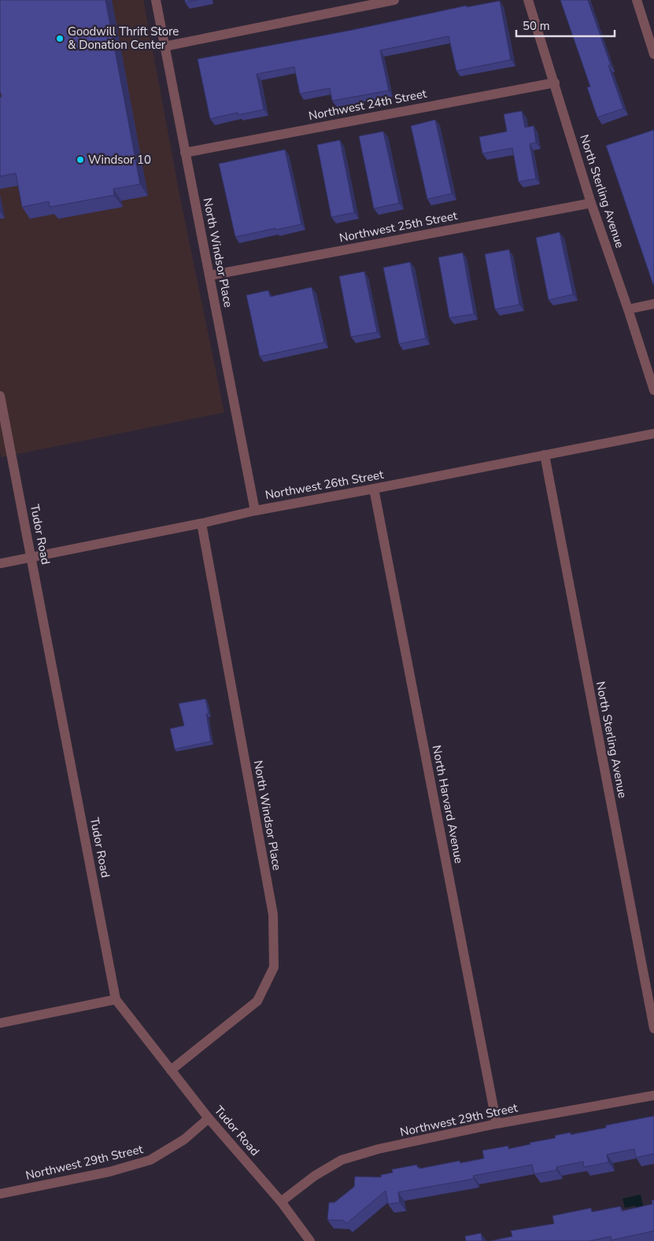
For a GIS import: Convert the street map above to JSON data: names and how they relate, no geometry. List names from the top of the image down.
{
  "streets": {
    "street": [
      "Northwest 24th Street",
      "North Sterling Avenue",
      "Northwest 25th Street",
      "North Windsor Place",
      "Northwest 26th Street",
      "Tudor Road",
      "North Harvard Avenue",
      "Northwest 29th Street"
    ]
  },
  "crossings": [
    ["Northwest 24th Street", "North Sterling Avenue"],
    ["Northwest 24th Street", "North Windsor Place"],
    ["North Sterling Avenue", "Northwest 25th Street"],
    ["North Sterling Avenue", "Northwest 26th Street"],
    ["Northwest 25th Street", "North Windsor Place"],
    ["North Windsor Place", "Northwest 26th Street"],
    ["North Windsor Place", "Tudor Road"],
    ["Northwest 26th Street", "Tudor Road"],
    ["Northwest 26th Street", "North Harvard Avenue"],
    ["Tudor Road", "Northwest 29th Street"],
    ["North Harvard Avenue", "Northwest 29th Street"]
  ],
  "places": ["Goodwill Thrift Store & Donation Center", "Windsor 10"],
  "scale_bar": "50 m"
}
